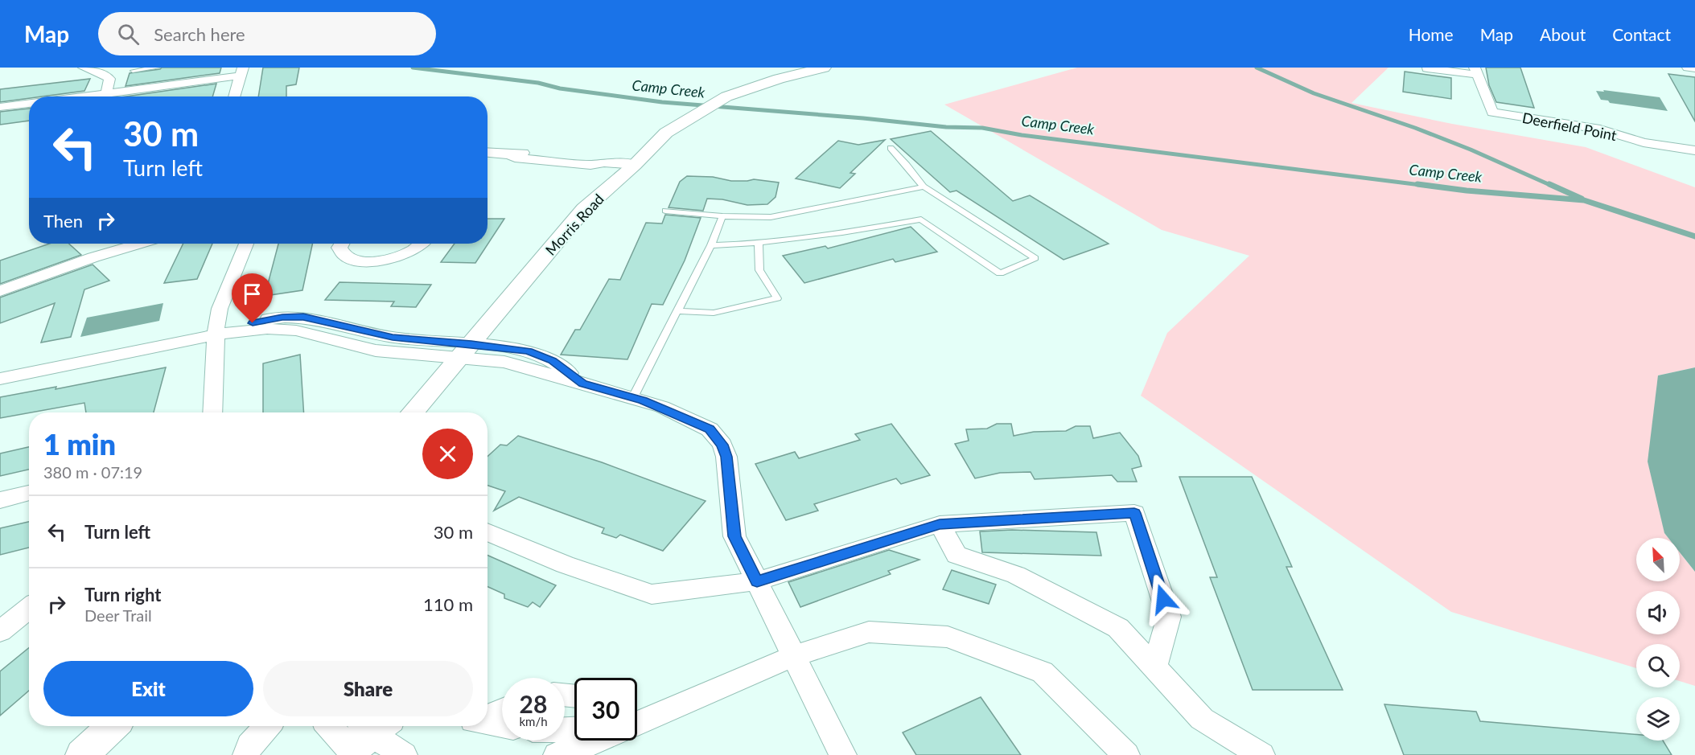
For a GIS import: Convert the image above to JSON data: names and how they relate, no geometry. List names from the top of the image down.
{
  "streets": {
    "street": ["Deerfield Point", "Morris Road"]
  },
  "water": ["Camp Creek"],
  "north": "top left",
  "page": {
    "header": "Map",
    "search": "Search here",
    "nav": [
      "Home",
      "Map",
      "About",
      "Contact"
    ],
    "turn": ["30 m", "Turn left"],
    "then": "Then",
    "heading": ["1 min", "380 m · 07:19"],
    "list": [
      {
        "name": "Turn left",
        "value": "30 m"
      },
      {
        "name": "Turn right",
        "note": "Deer Trail",
        "value": "110 m"
      }
    ],
    "buttons": ["Exit", "Share"],
    "speed": "28 km/h",
    "limit": "30"
  }
}
